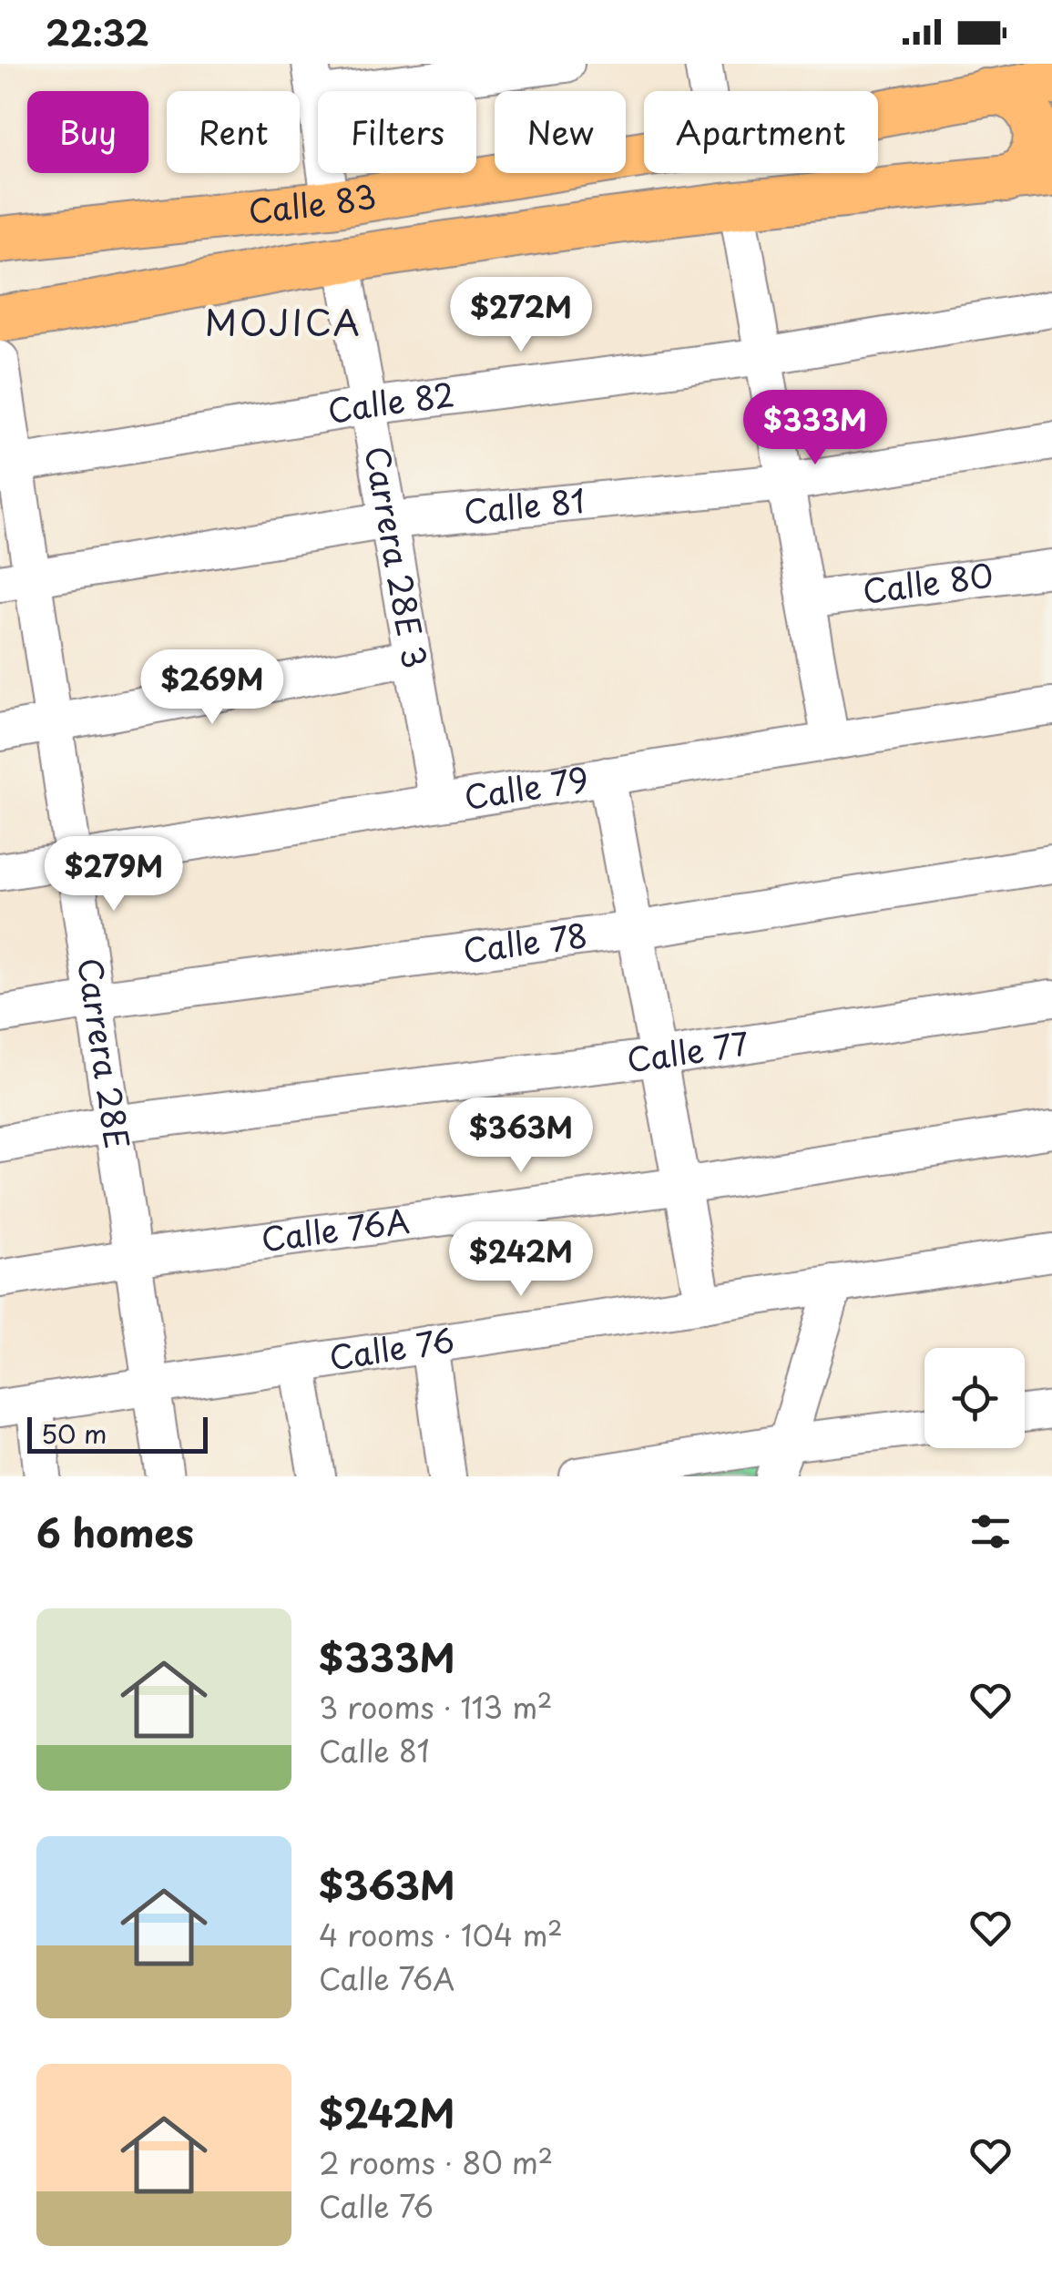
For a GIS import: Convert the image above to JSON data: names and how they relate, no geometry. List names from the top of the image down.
{
  "streets": {
    "main road": ["Calle 83"],
    "street": [
      "Calle 82",
      "Calle 81",
      "Carrera 28E 3",
      "Calle 80",
      "Calle 79",
      "Calle 78",
      "Carrera 28E",
      "Calle 77",
      "Calle 76A",
      "Calle 76"
    ]
  },
  "crossings": [
    ["Calle 83", "Carrera 28E 3"],
    ["Calle 82", "Carrera 28E 3"],
    ["Calle 82", "Carrera 28E"],
    ["Calle 81", "Carrera 28E 3"],
    ["Calle 81", "Carrera 28E"],
    ["Carrera 28E 3", "Calle 79"],
    ["Calle 79", "Carrera 28E"],
    ["Calle 78", "Carrera 28E"],
    ["Carrera 28E", "Calle 77"],
    ["Carrera 28E", "Calle 76A"],
    ["Carrera 28E", "Calle 76"]
  ],
  "districts": ["MOJICA"],
  "scale_bar": "50 m",
  "page": {
    "status": "22:32",
    "chip": [
      "Buy",
      "Rent",
      "Filters",
      "New",
      "Apartment"
    ],
    "price": [
      "$272M",
      "$333M",
      "$269M",
      "$279M",
      "$363M",
      "$242M"
    ],
    "scale": "50 m",
    "heading": "6 homes",
    "list": [
      {
        "name": "$333M",
        "note": "3 rooms · 113 m² · Calle 81"
      },
      {
        "name": "$363M",
        "note": "4 rooms · 104 m² · Calle 76A"
      },
      {
        "name": "$242M",
        "note": "2 rooms · 80 m² · Calle 76"
      }
    ]
  }
}
